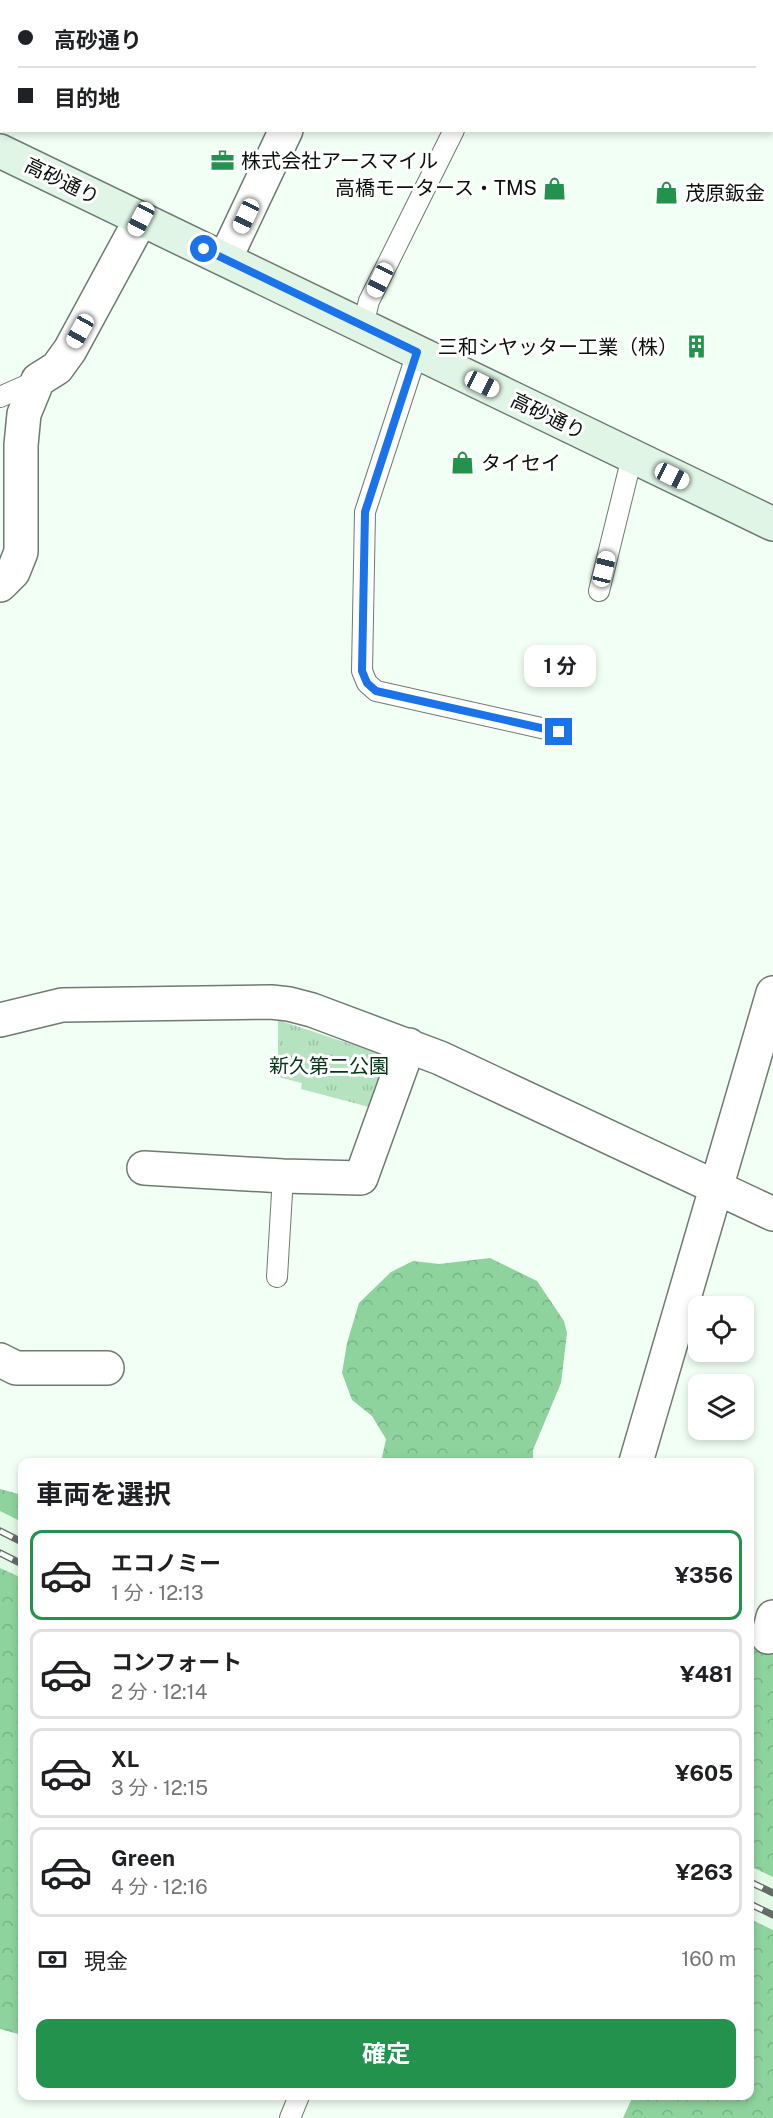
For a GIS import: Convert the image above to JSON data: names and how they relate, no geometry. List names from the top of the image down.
{
  "streets": {
    "street": ["高砂通り"]
  },
  "parks": ["新久第二公園"],
  "places": {
    "office": ["株式会社アースマイル"],
    "shop": ["高橋モータース・TMS", "茂原鈑金", "タイセイ"],
    "building": ["三和シヤッター工業（株）"]
  },
  "page": {
    "banner": ["高砂通り", "目的地"],
    "bubble": "1 分",
    "heading": "車両を選択",
    "list": [
      {
        "name": "エコノミー",
        "note": "1 分 · 12:13",
        "value": "¥356"
      },
      {
        "name": "コンフォート",
        "note": "2 分 · 12:14",
        "value": "¥481"
      },
      {
        "name": "XL",
        "note": "3 分 · 12:15",
        "value": "¥605"
      },
      {
        "name": "Green",
        "note": "4 分 · 12:16",
        "value": "¥263"
      }
    ],
    "pay": ["現金", "160 m"],
    "buttons": "確定"
  }
}
